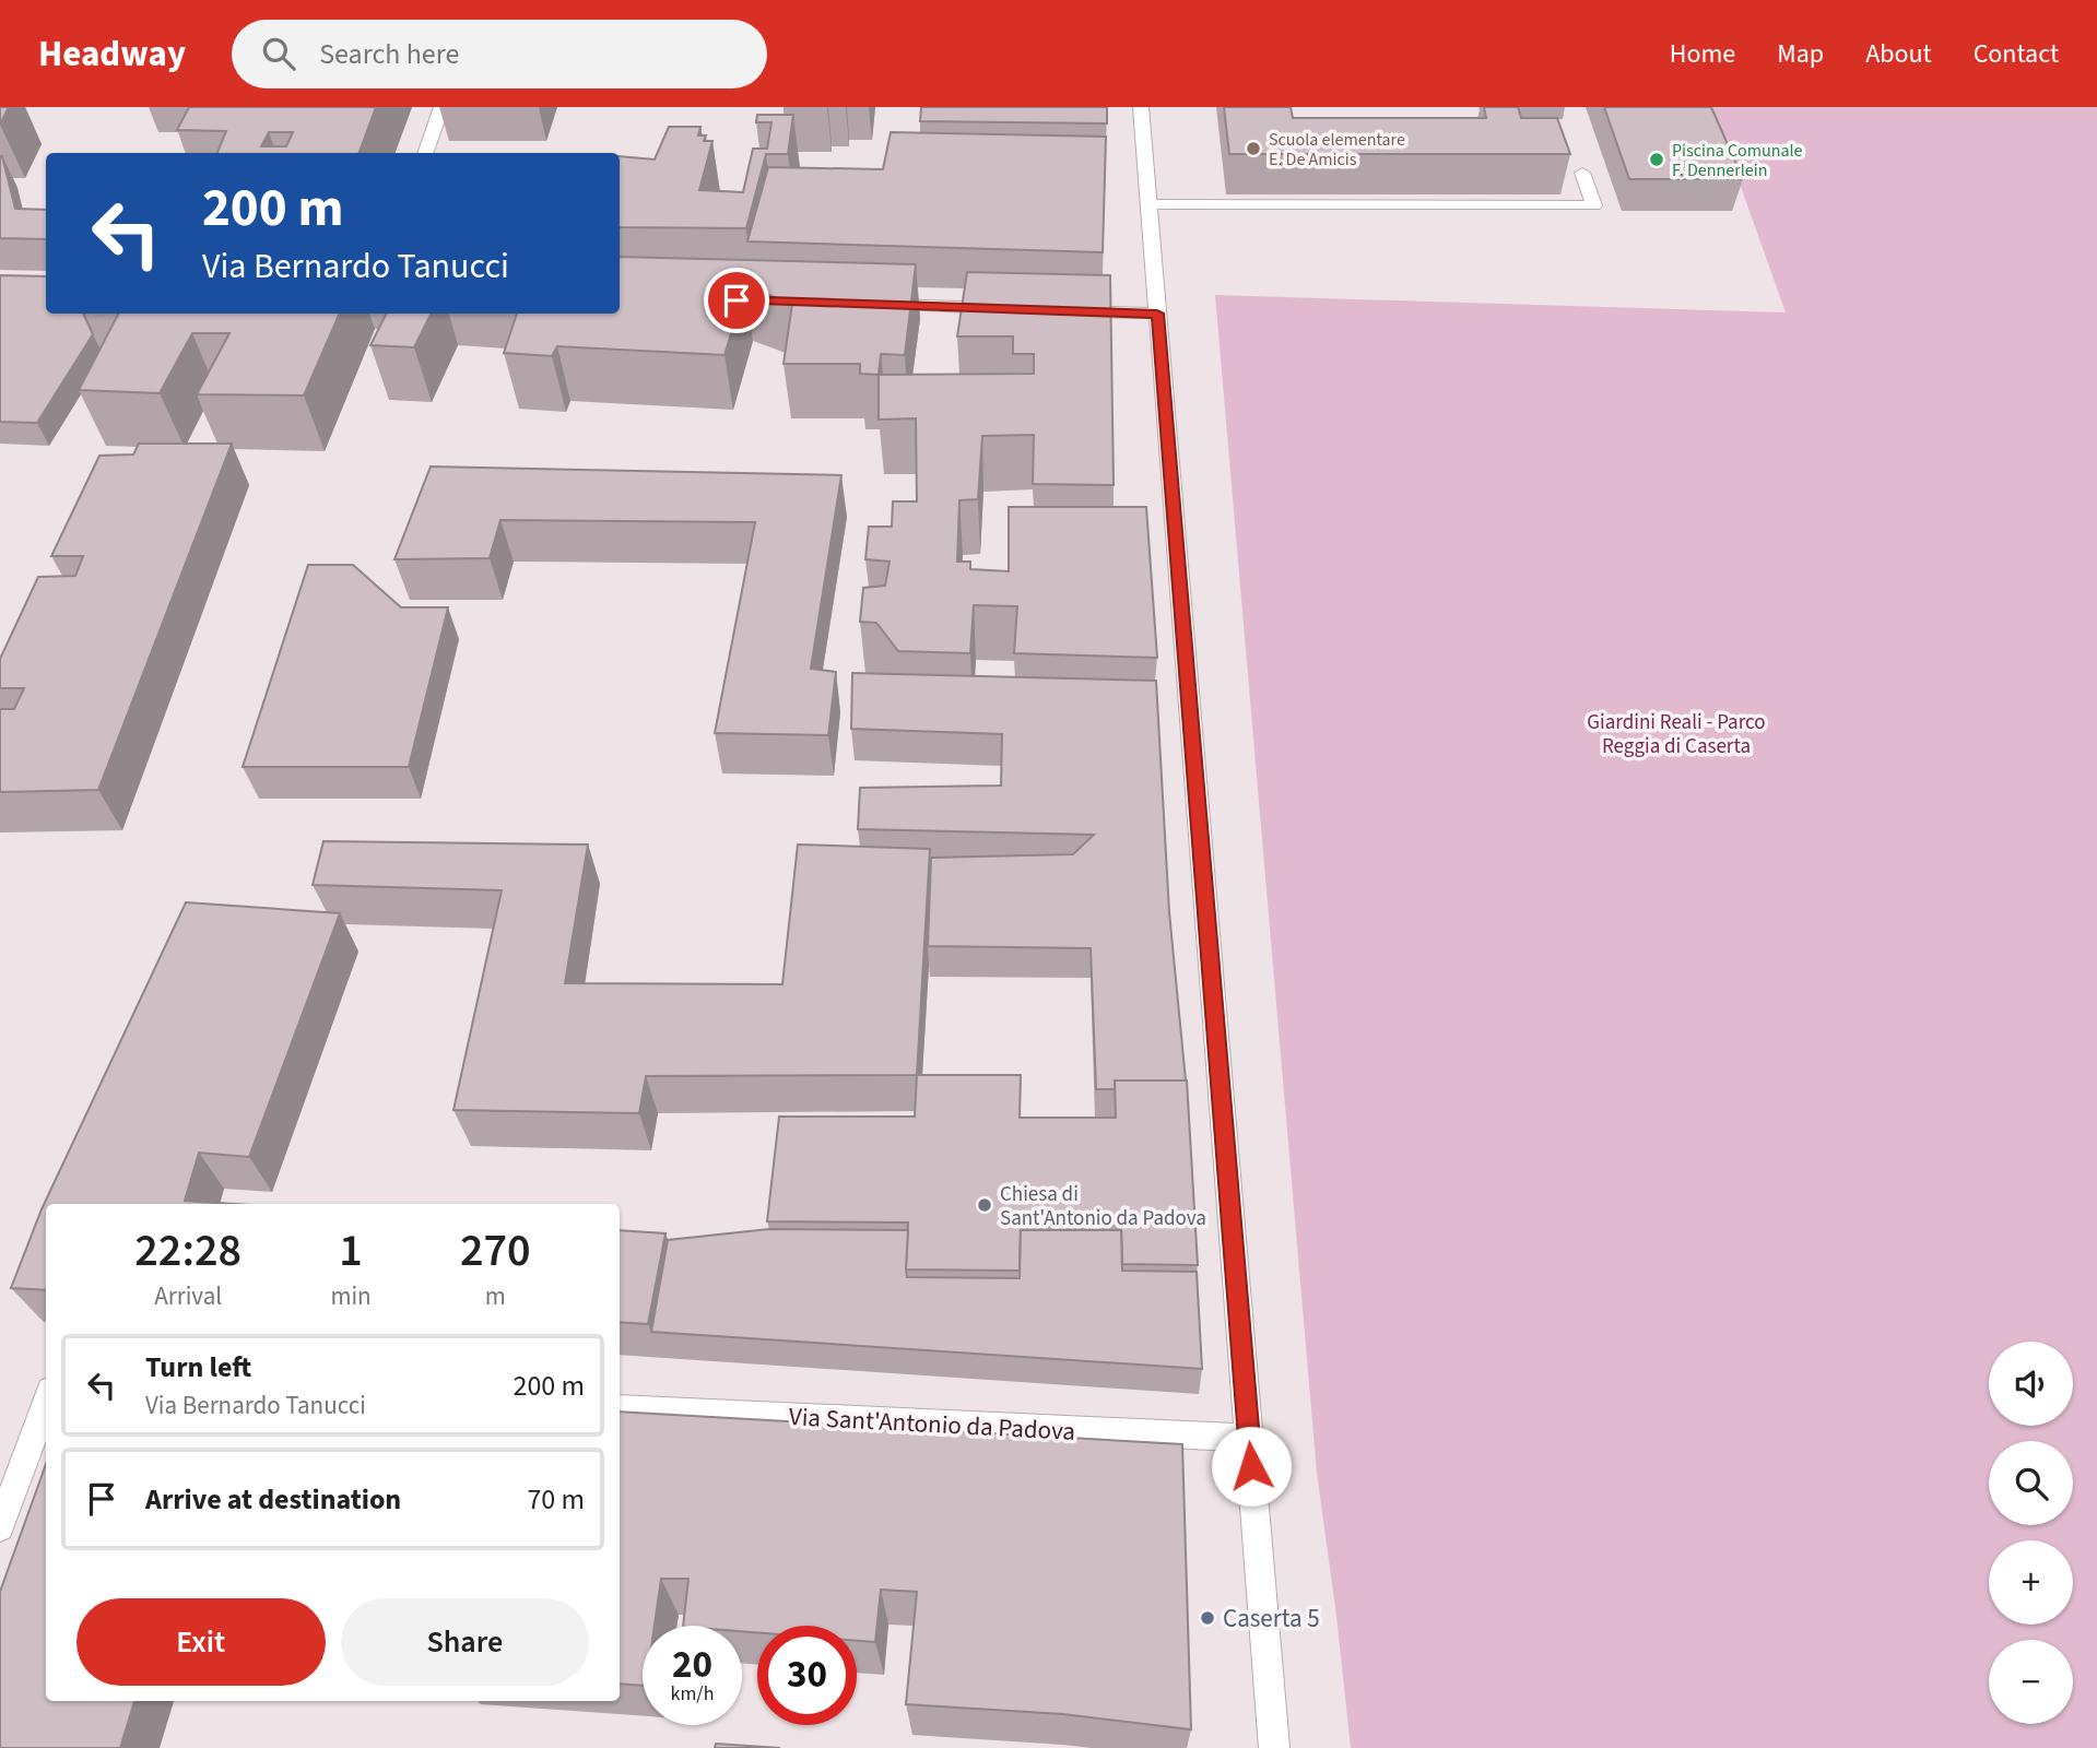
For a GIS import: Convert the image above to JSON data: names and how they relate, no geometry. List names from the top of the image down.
{
  "streets": {
    "street": ["Via Sant'Antonio da Padova"]
  },
  "parks": ["Giardini Reali - Parco Reggia di Caserta"],
  "places": [
    "Scuola elementare E. De Amicis",
    "Piscina Comunale F. Dennerlein",
    "Chiesa di Sant'Antonio da Padova",
    "Caserta 5"
  ],
  "page": {
    "header": "Headway",
    "search": "Search here",
    "nav": [
      "Home",
      "Map",
      "About",
      "Contact"
    ],
    "turn": ["200 m", "Via Bernardo Tanucci"],
    "eta": [
      "22:28",
      "Arrival",
      "1",
      "min",
      "270",
      "m"
    ],
    "list": [
      {
        "name": "Turn left",
        "note": "Via Bernardo Tanucci",
        "value": "200 m"
      },
      {
        "name": "Arrive at destination",
        "value": "70 m"
      }
    ],
    "map_buttons": ["+", "−"],
    "buttons": ["Exit", "Share"],
    "speed": "20 km/h",
    "limit": "30"
  }
}
